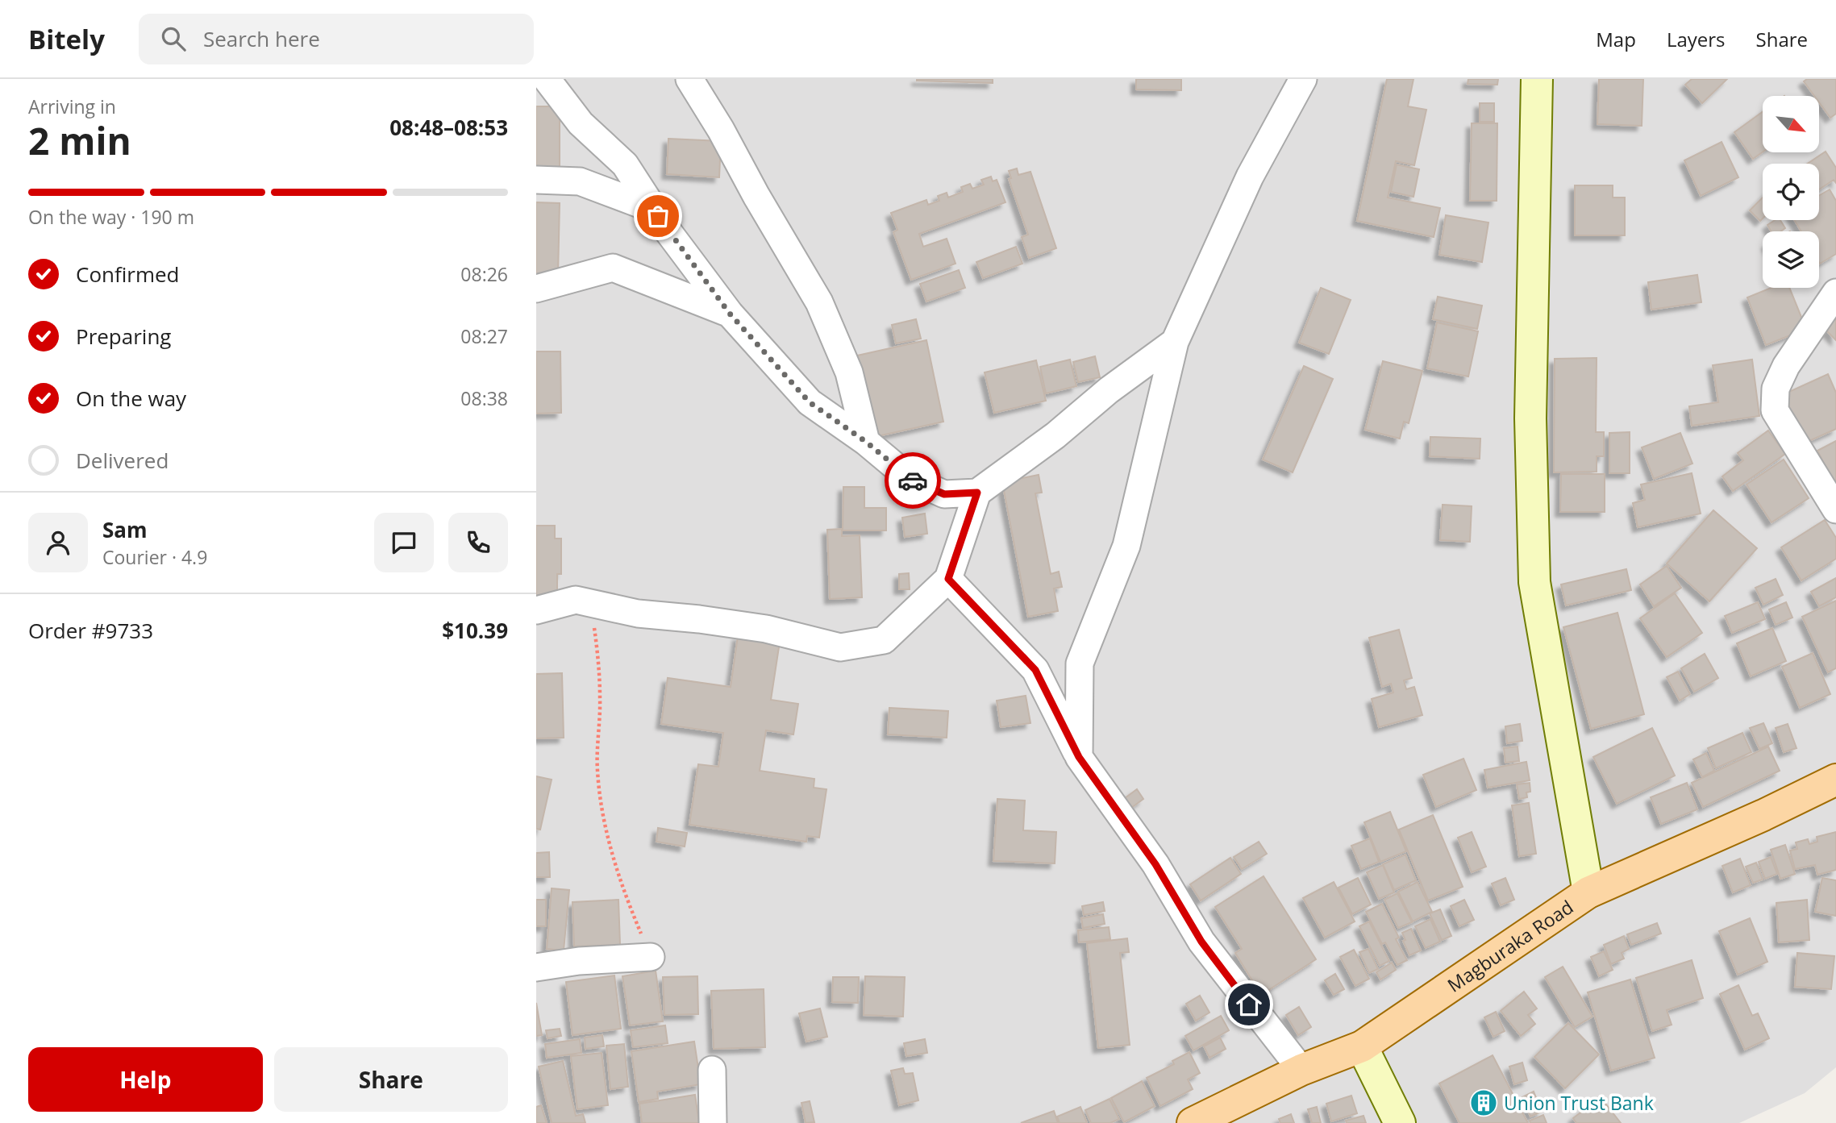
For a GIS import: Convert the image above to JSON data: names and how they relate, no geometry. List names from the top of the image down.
{
  "streets": {
    "main road": ["Magburaka Road"]
  },
  "places": {
    "building": ["Union Trust Bank"]
  },
  "north": "bottom right",
  "page": {
    "header": "Bitely",
    "search": "Search here",
    "nav": ["Map", "Layers", "Share"],
    "heading": ["2 min", "Arriving in", "08:48–08:53"],
    "panel": [
      "Sam",
      "Courier · 4.9",
      "Order #9733",
      "$10.39"
    ],
    "bar": "On the way · 190 m",
    "list": [
      ["Confirmed", "08:26"],
      ["Preparing", "08:27"],
      ["On the way", "08:38"],
      "Delivered"
    ],
    "buttons": ["Help", "Share"]
  }
}
